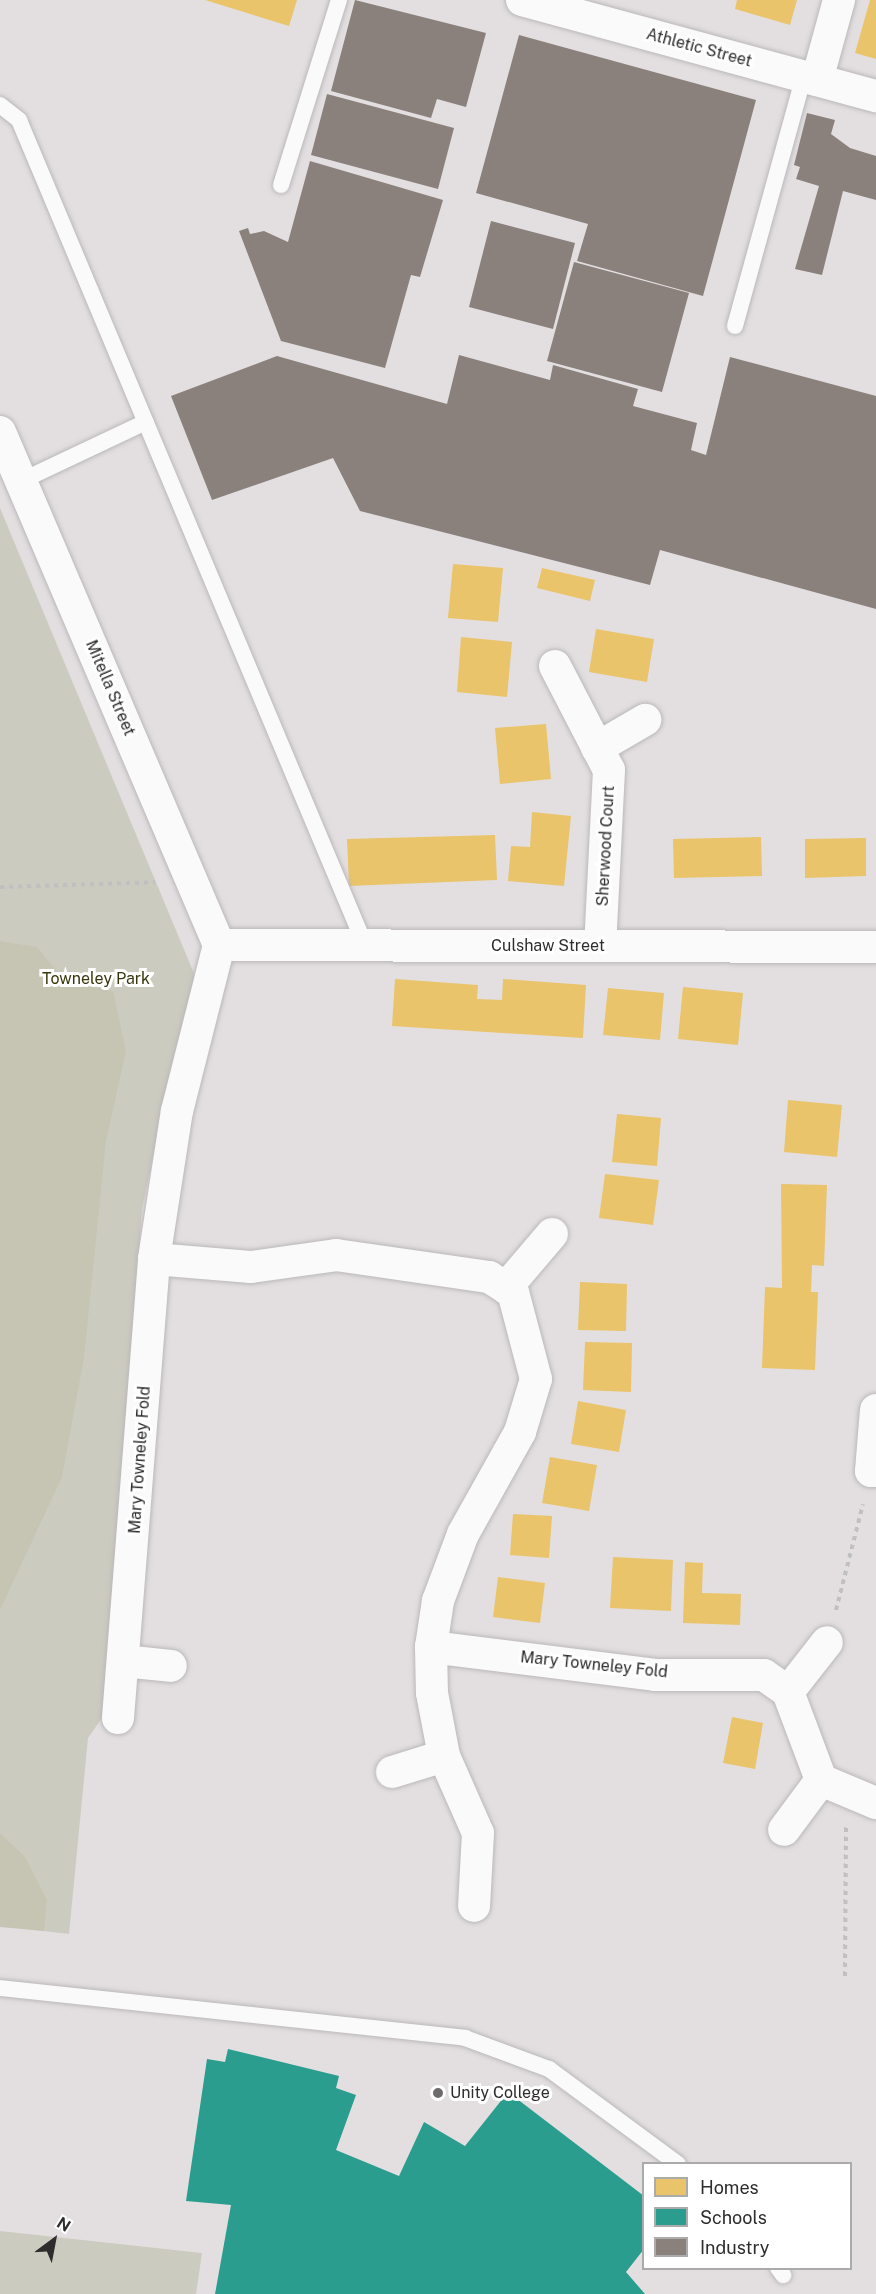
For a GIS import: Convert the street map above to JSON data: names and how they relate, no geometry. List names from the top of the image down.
{
  "streets": {
    "street": [
      "Athletic Street",
      "Mitella Street",
      "Sherwood Court",
      "Culshaw Street",
      "Mary Towneley Fold"
    ]
  },
  "crossings": [
    ["Mitella Street", "Culshaw Street"],
    ["Mitella Street", "Mary Towneley Fold"],
    ["Sherwood Court", "Culshaw Street"],
    ["Culshaw Street", "Mary Towneley Fold"]
  ],
  "parks": ["Towneley Park"],
  "places": ["Unity College"],
  "legend": ["Homes", "Schools", "Industry"],
  "north": "top right"
}
